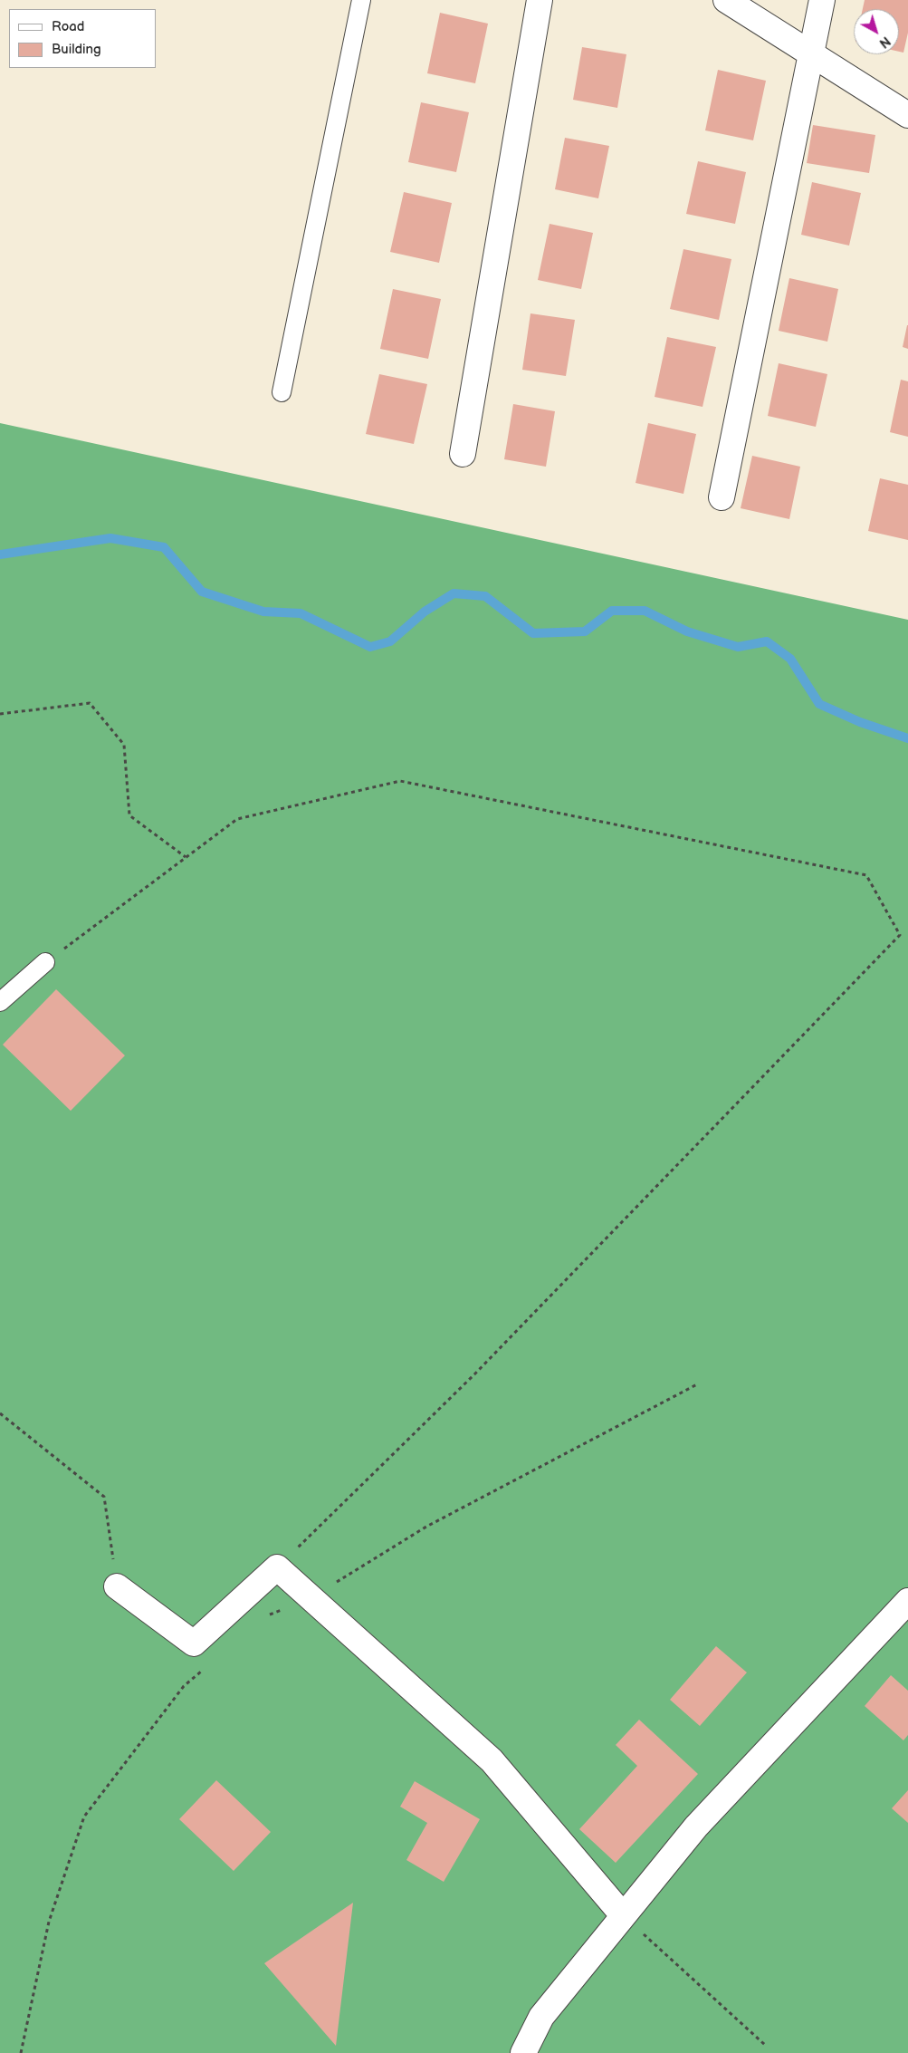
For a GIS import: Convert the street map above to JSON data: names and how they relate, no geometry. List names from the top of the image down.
{
  "legend": ["Road", "Building"],
  "north": "bottom right"
}
